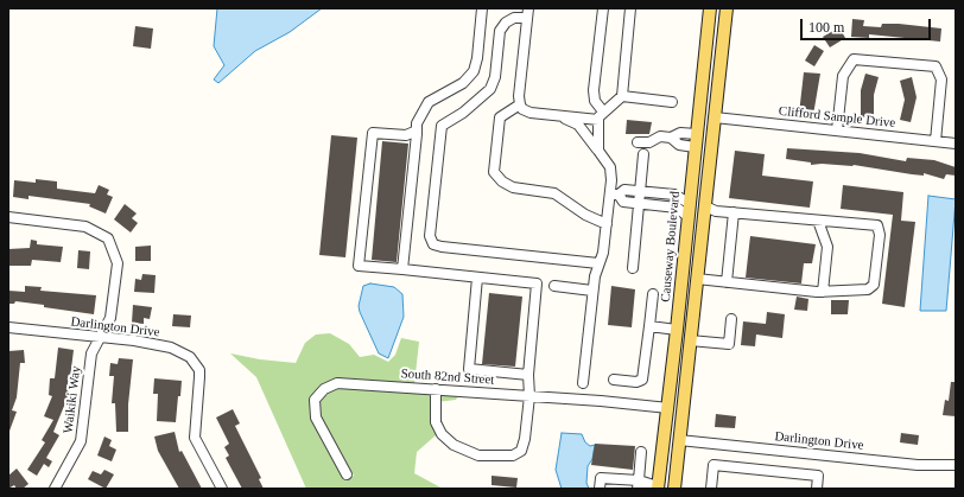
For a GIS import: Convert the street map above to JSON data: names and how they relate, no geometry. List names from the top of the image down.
{
  "streets": {
    "main road": ["Causeway Boulevard"],
    "street": [
      "Clifford Sample Drive",
      "Darlington Drive",
      "South 82nd Street",
      "Waikiki Way"
    ]
  },
  "crossings": [
    ["Causeway Boulevard", "South 82nd Street"],
    ["Darlington Drive", "Waikiki Way"]
  ],
  "scale_bar": "100 m"
}
